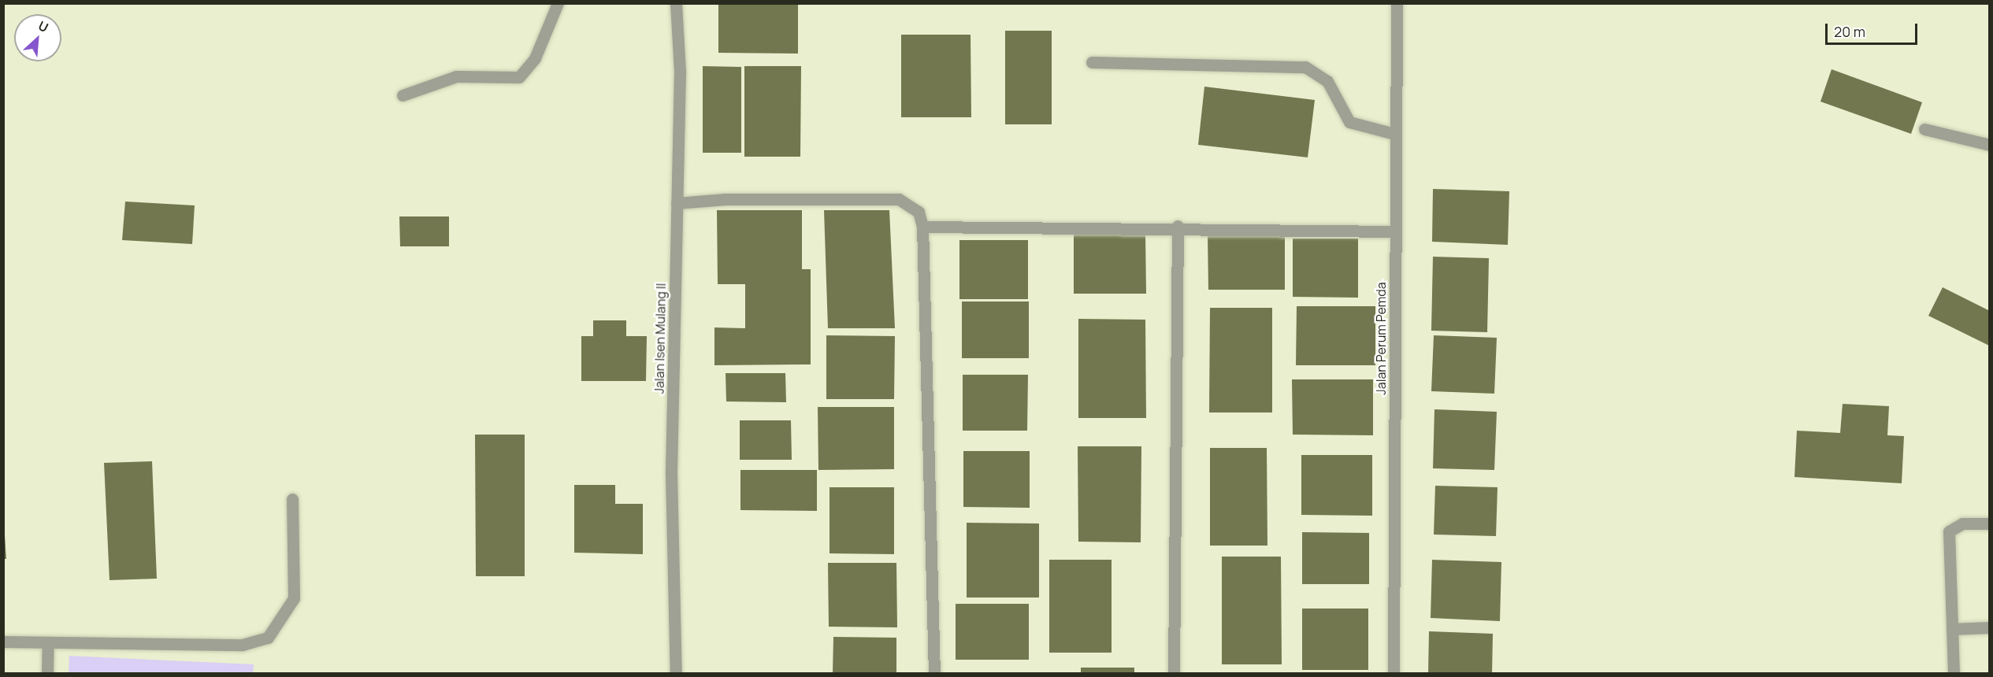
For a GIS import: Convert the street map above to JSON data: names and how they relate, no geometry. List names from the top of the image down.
{
  "streets": {
    "street": ["Jalan Isen Mulang II", "Jalan Perum Pemda"]
  },
  "scale_bar": "20 m",
  "north": "top right"
}
